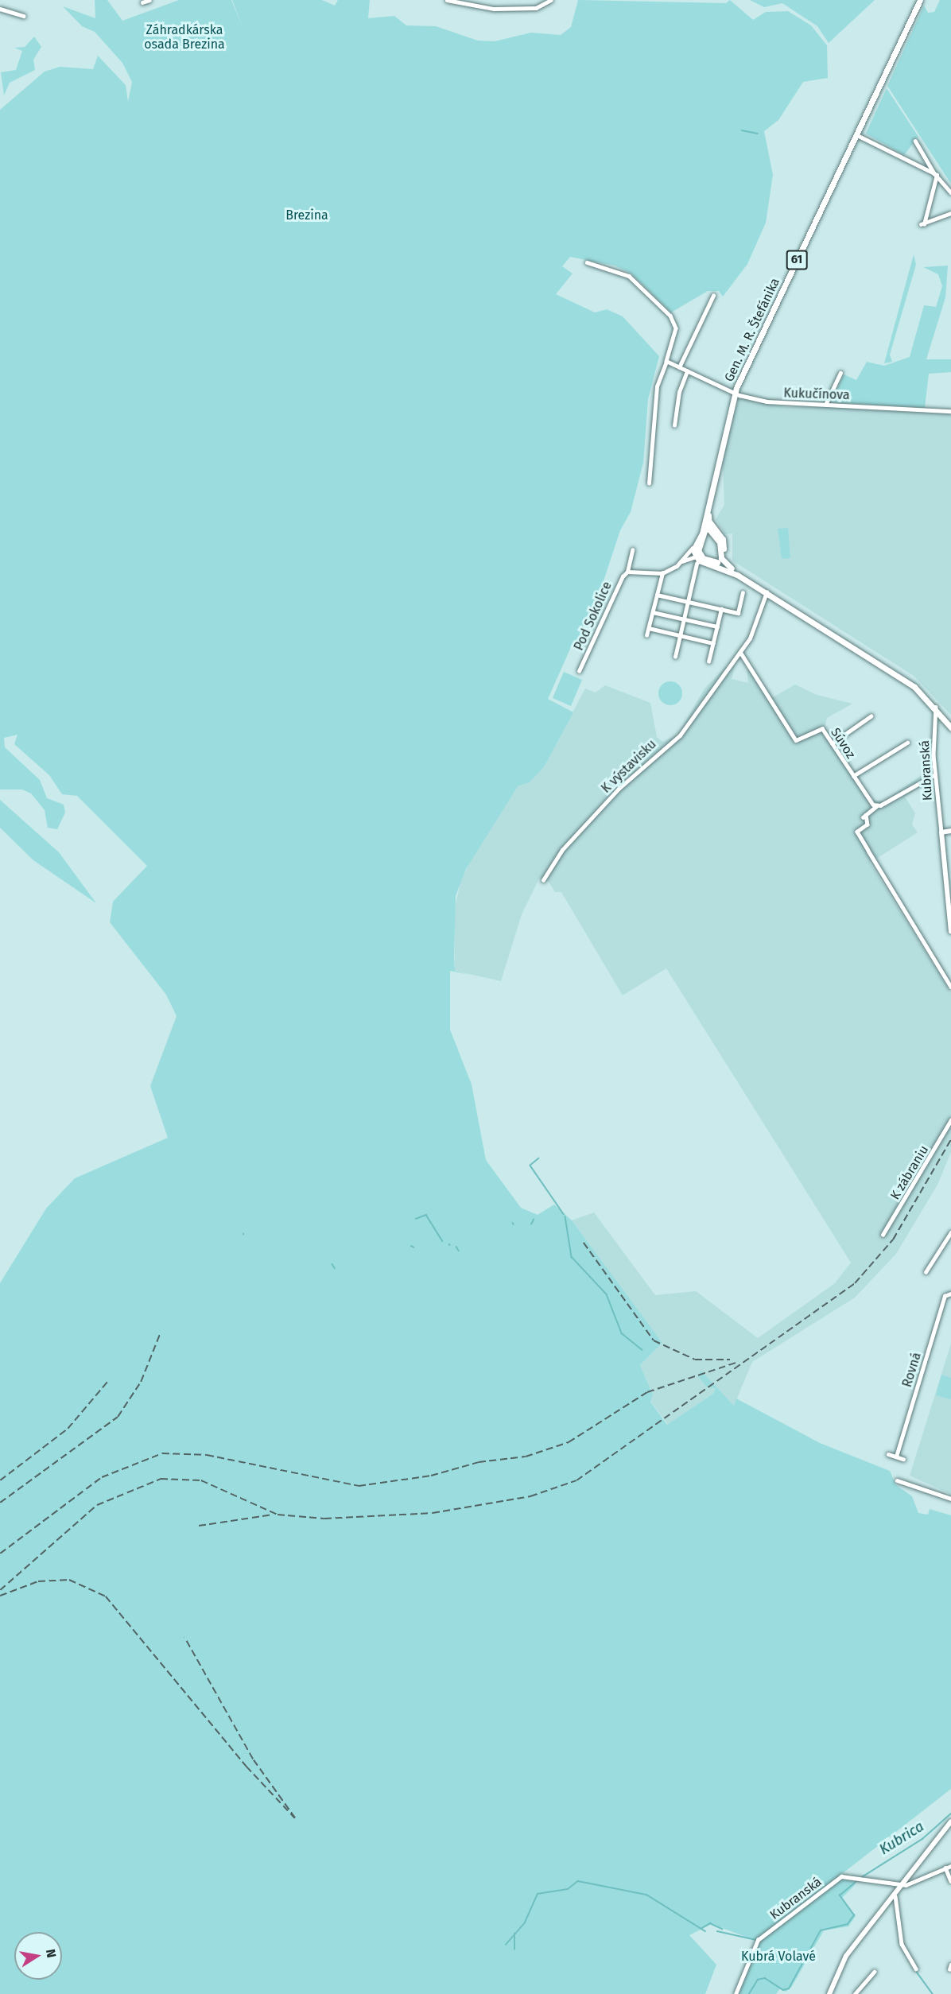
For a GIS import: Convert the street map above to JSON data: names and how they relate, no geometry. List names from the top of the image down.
{
  "streets": {
    "main road": ["61", "Gen. M. R. Štefánika"],
    "street": [
      "Kukučínova",
      "Pod Sokolice",
      "Súvoz",
      "K výstavisku",
      "Kubranská",
      "K zábraniu",
      "Rovná"
    ]
  },
  "crossings": [
    ["61", "Gen. M. R. Štefánika"],
    ["61", "Kukučínova"],
    ["61", "K výstavisku"],
    ["61", "Kubranská"],
    ["Gen. M. R. Štefánika", "Kukučínova"],
    ["Súvoz", "K výstavisku"]
  ],
  "water": ["Kubrica"],
  "parks": ["Záhradkárska osada Brezina", "Brezina", "Kubrá Volavé"],
  "north": "right"
}
